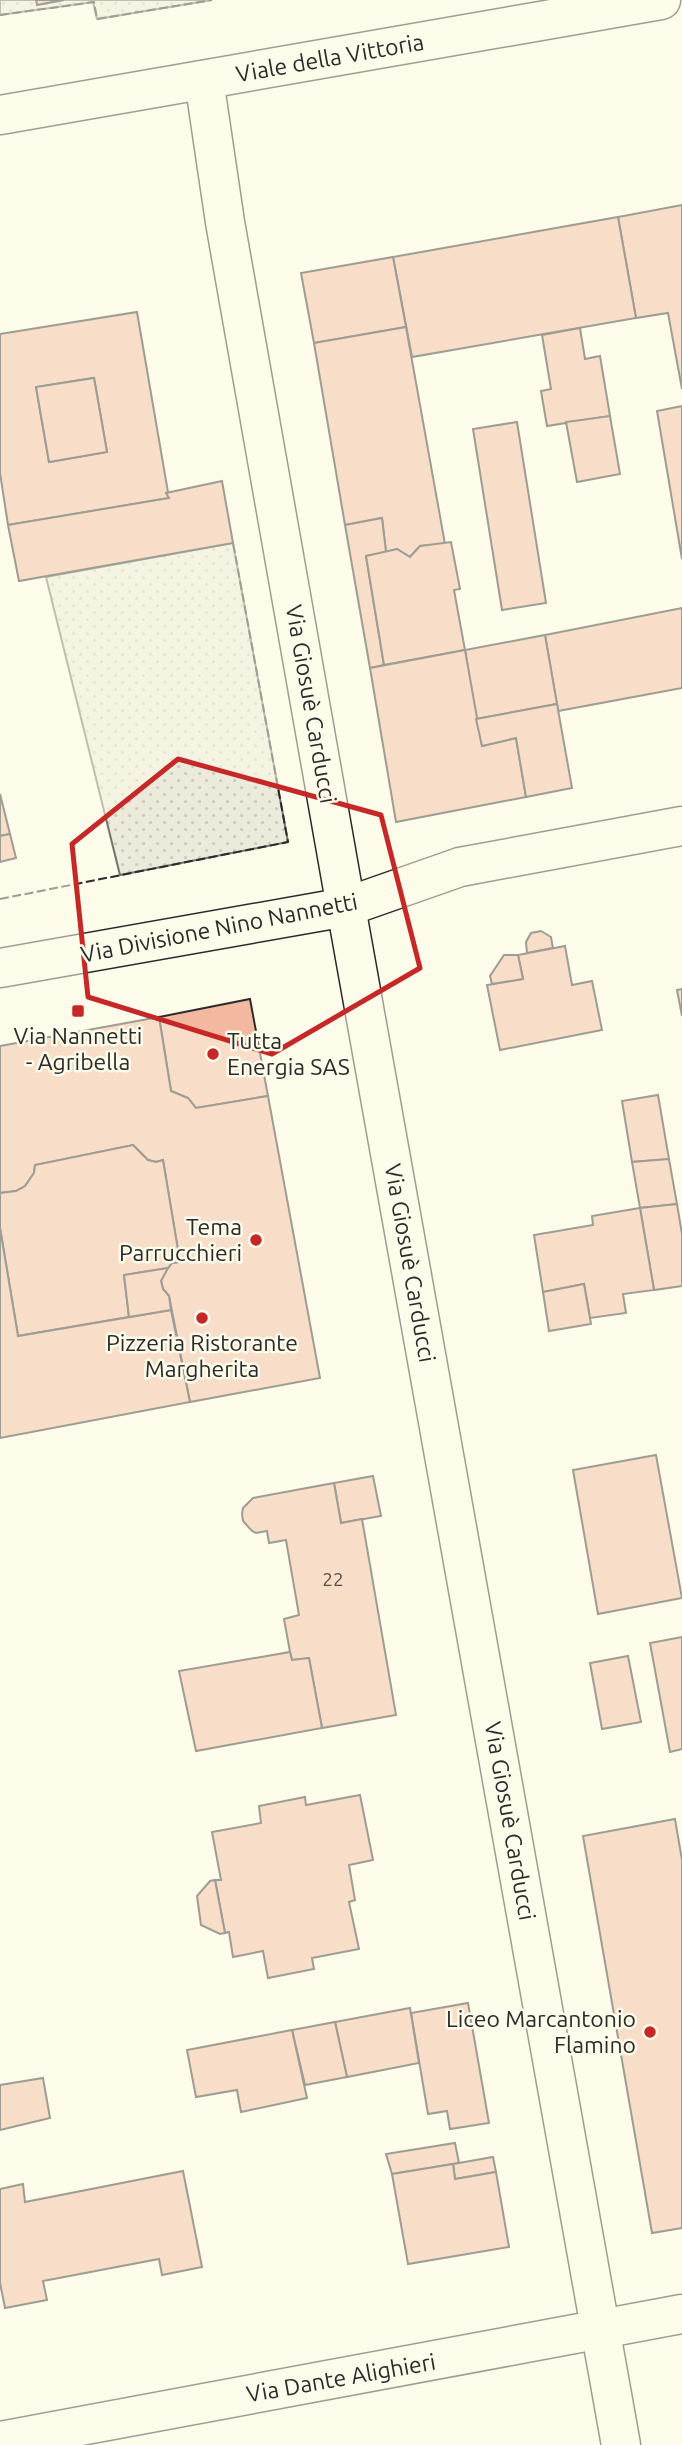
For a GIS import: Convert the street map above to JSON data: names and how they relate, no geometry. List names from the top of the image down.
{
  "streets": {
    "street": [
      "Viale della Vittoria",
      "Via Giosuè Carducci",
      "Via Divisione Nino Nannetti",
      "Via Dante Alighieri"
    ]
  },
  "crossings": [
    ["Viale della Vittoria", "Via Giosuè Carducci"],
    ["Via Giosuè Carducci", "Via Divisione Nino Nannetti"],
    ["Via Giosuè Carducci", "Via Dante Alighieri"]
  ],
  "places": {
    "transit": ["Via Nannetti - Agribella"],
    "other": [
      "Tutta Energia SAS",
      "Tema Parrucchieri",
      "Pizzeria Ristorante Margherita",
      "Liceo Marcantonio Flamino"
    ]
  },
  "house_numbers": ["22"]
}
